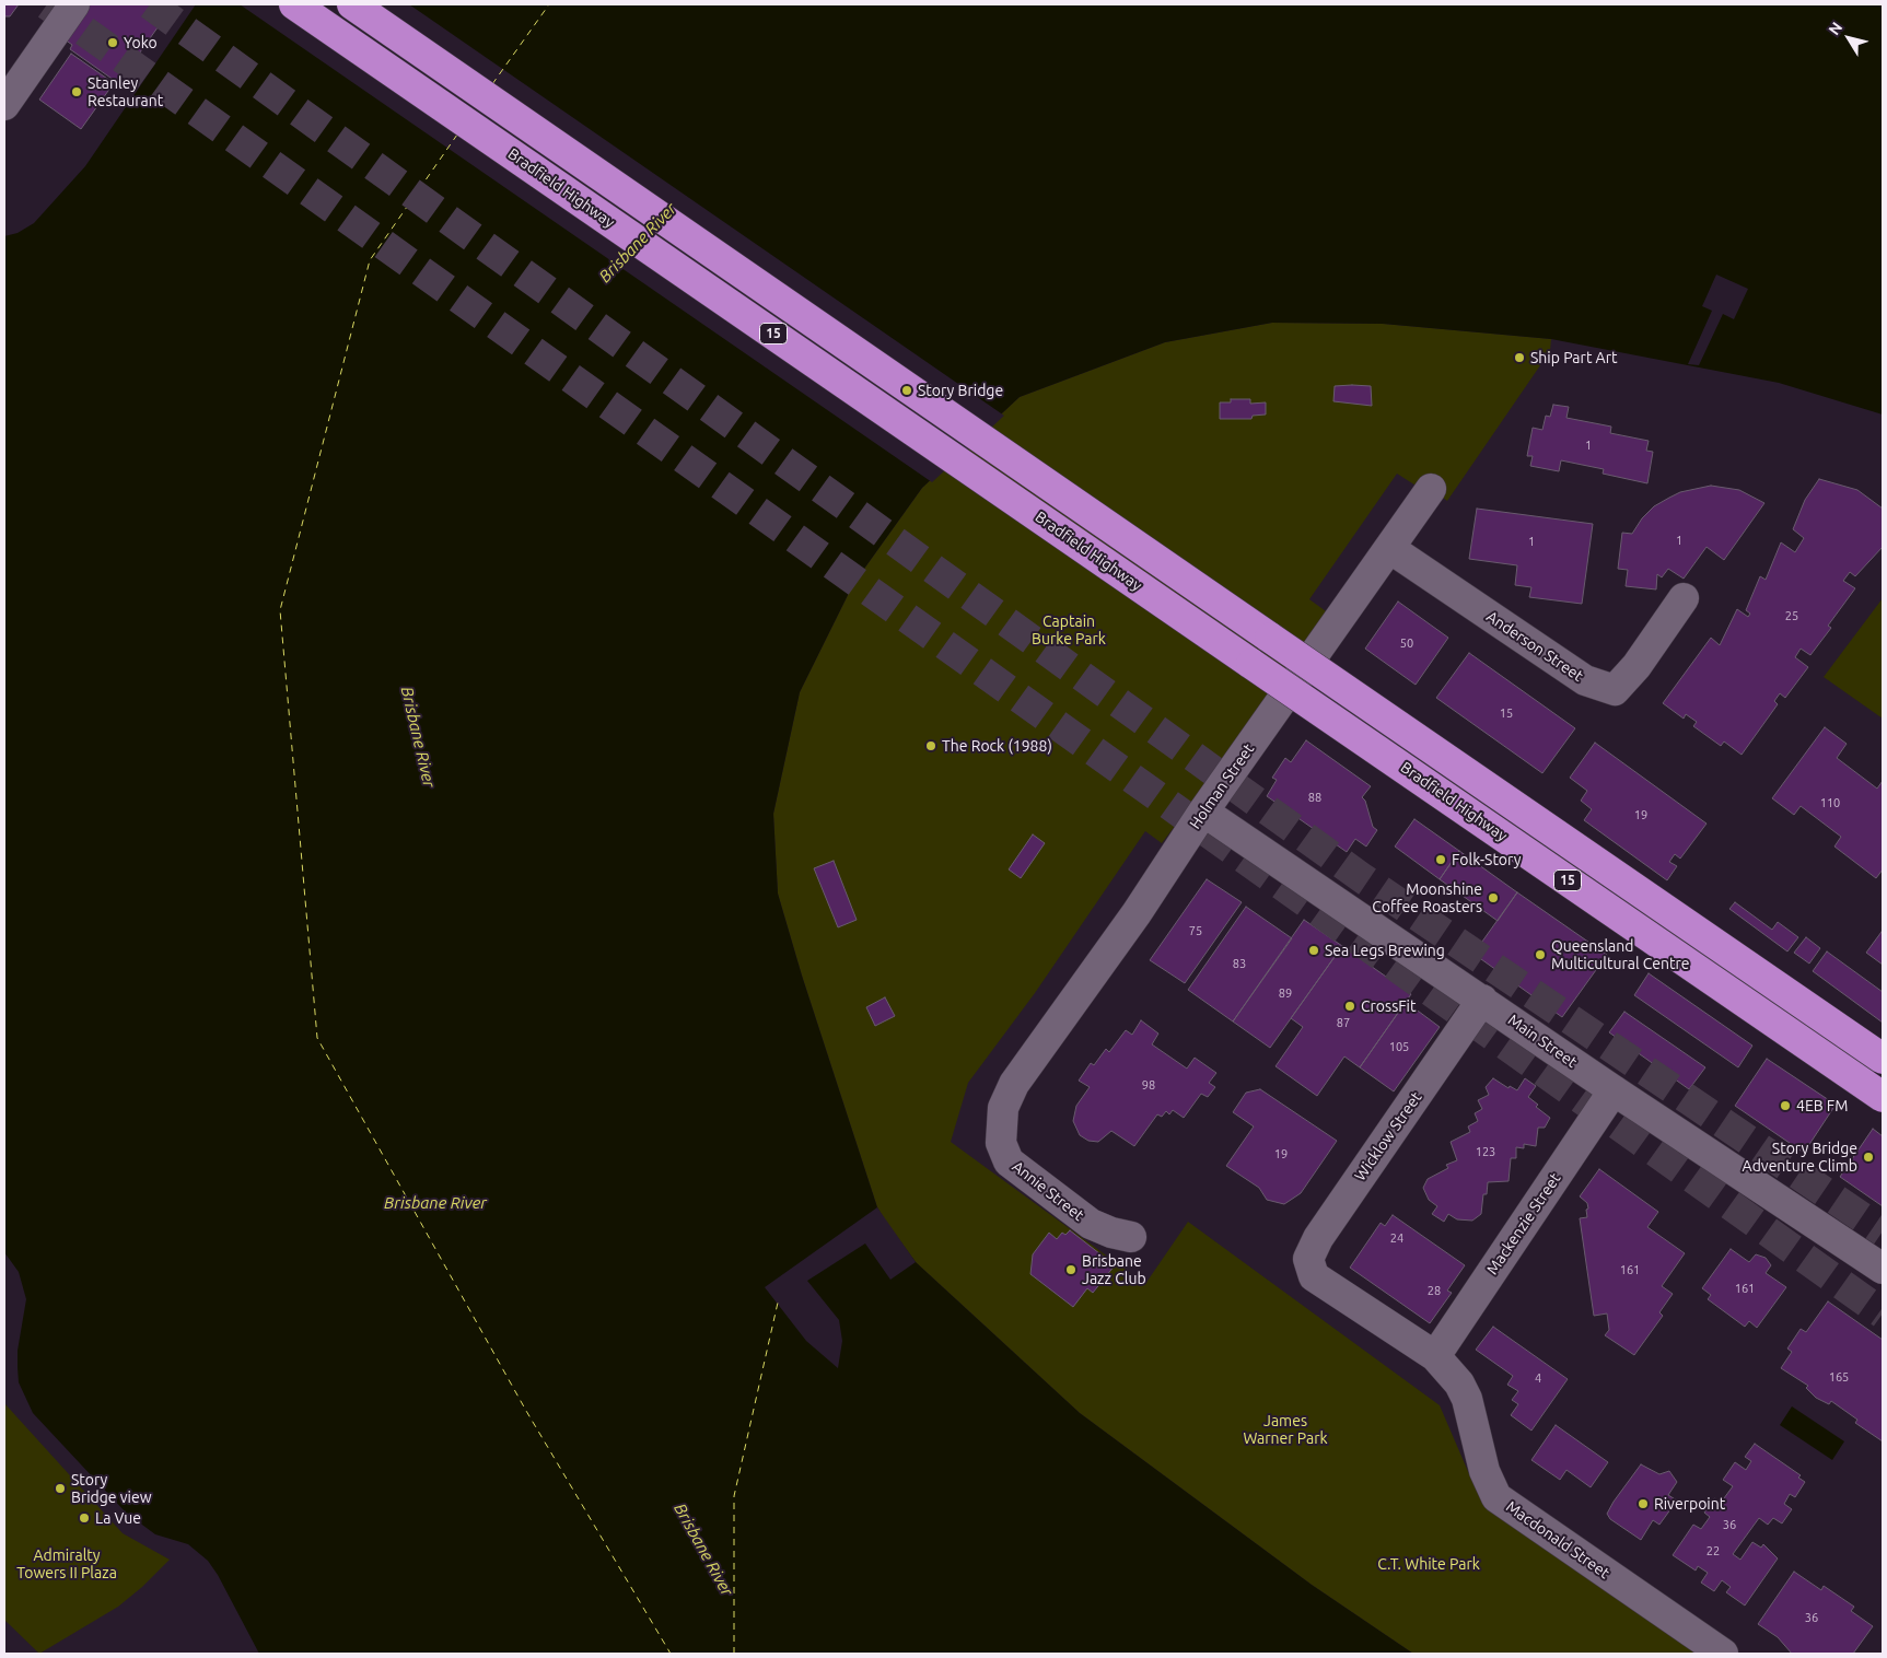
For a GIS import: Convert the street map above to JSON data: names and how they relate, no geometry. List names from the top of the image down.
{
  "streets": {
    "highway": ["Bradfield Highway", "15"],
    "street": [
      "Anderson Street",
      "Holman Street",
      "Main Street",
      "Wicklow Street",
      "Annie Street",
      "Mackenzie Street",
      "Macdonald Street"
    ]
  },
  "crossings": [
    ["Anderson Street", "Holman Street"],
    ["Holman Street", "Main Street"],
    ["Holman Street", "Annie Street"],
    ["Main Street", "Wicklow Street"],
    ["Main Street", "Mackenzie Street"],
    ["Wicklow Street", "Mackenzie Street"],
    ["Wicklow Street", "Macdonald Street"],
    ["Mackenzie Street", "Macdonald Street"]
  ],
  "water": ["Brisbane River"],
  "parks": [
    "Captain Burke Park",
    "James Warner Park",
    "Admiralty Towers II Plaza",
    "C.T. White Park"
  ],
  "places": [
    "Yoko",
    "Stanley Restaurant",
    "Ship Part Art",
    "Story Bridge",
    "The Rock (1988)",
    "Folk-Story",
    "Moonshine Coffee Roasters",
    "Sea Legs Brewing",
    "Queensland Multicultural Centre",
    "CrossFit",
    "4EB FM",
    "Story Bridge Adventure Climb",
    "Brisbane Jazz Club",
    "Story Bridge view",
    "Riverpoint",
    "La Vue"
  ],
  "house_numbers": [
    "1",
    "1",
    "1",
    "25",
    "50",
    "15",
    "88",
    "110",
    "19",
    "75",
    "83",
    "89",
    "87",
    "105",
    "98",
    "123",
    "19",
    "24",
    "161",
    "161",
    "28",
    "165",
    "4",
    "36",
    "22",
    "36"
  ],
  "north": "top left"
}
